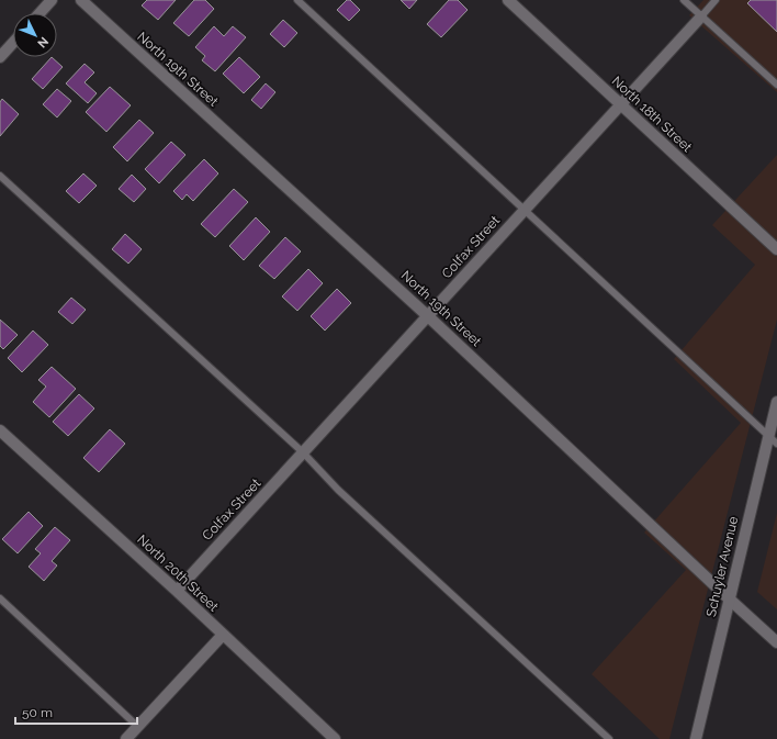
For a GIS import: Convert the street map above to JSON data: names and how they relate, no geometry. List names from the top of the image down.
{
  "streets": {
    "street": [
      "North 19th Street",
      "North 18th Street",
      "Colfax Street",
      "Schuyler Avenue",
      "North 20th Street"
    ]
  },
  "crossings": [
    ["North 19th Street", "Colfax Street"],
    ["North 19th Street", "Schuyler Avenue"],
    ["North 18th Street", "Colfax Street"],
    ["Colfax Street", "North 20th Street"]
  ],
  "scale_bar": "50 m",
  "north": "bottom right"
}
